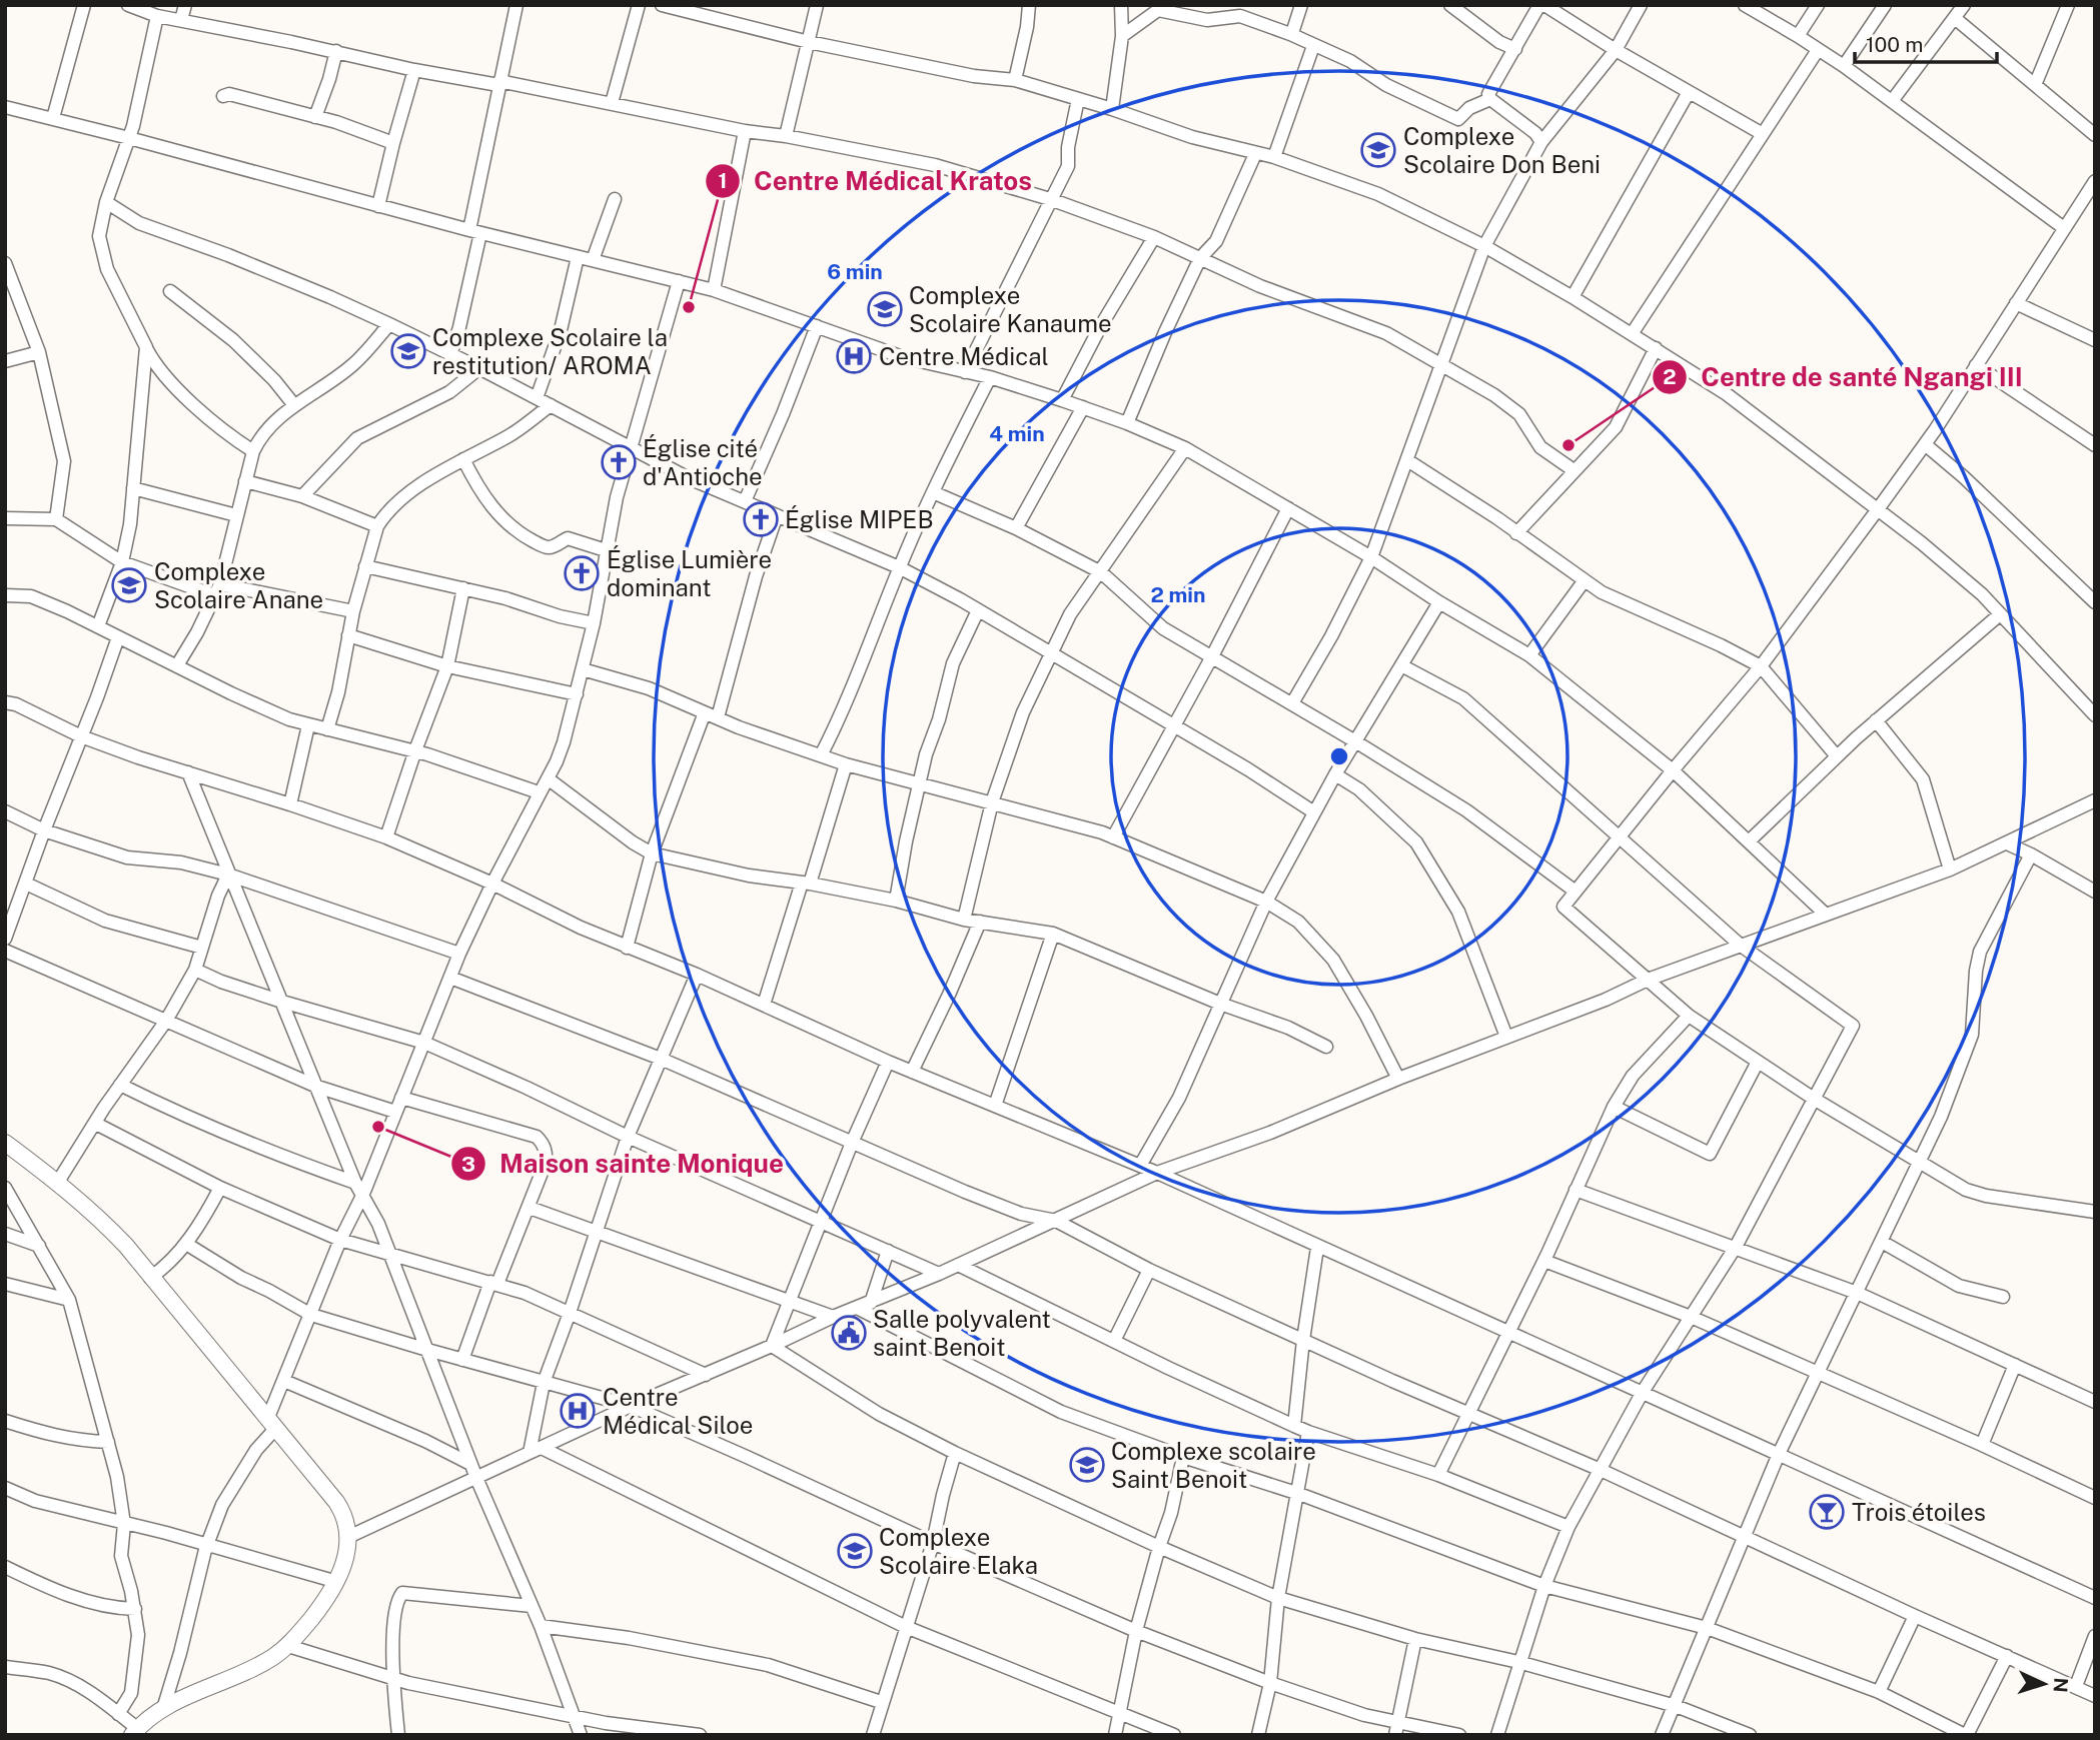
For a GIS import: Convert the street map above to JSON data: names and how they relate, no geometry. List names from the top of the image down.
{
  "places": {
    "school or university": [
      "Complexe Scolaire Don Beni",
      "Complexe Scolaire Kanaume",
      "Complexe Scolaire la restitution/ AROMA",
      "Complexe Scolaire Anane",
      "Complexe scolaire Saint Benoit",
      "Complexe Scolaire Elaka"
    ],
    "other": ["Centre Médical Kratos", "Centre de santé Ngangi III", "Maison sainte Monique"],
    "hospital": ["Centre Médical", "Centre Médical Siloe"],
    "church": ["Église cité d'Antioche", "Église MIPEB", "Église Lumière dominant"],
    "public building": ["Salle polyvalent saint Benoit"],
    "bar": ["Trois étoiles"]
  },
  "scale_bar": "100 m",
  "north": "right",
  "rings": ["6 min", "4 min", "2 min"]
}
